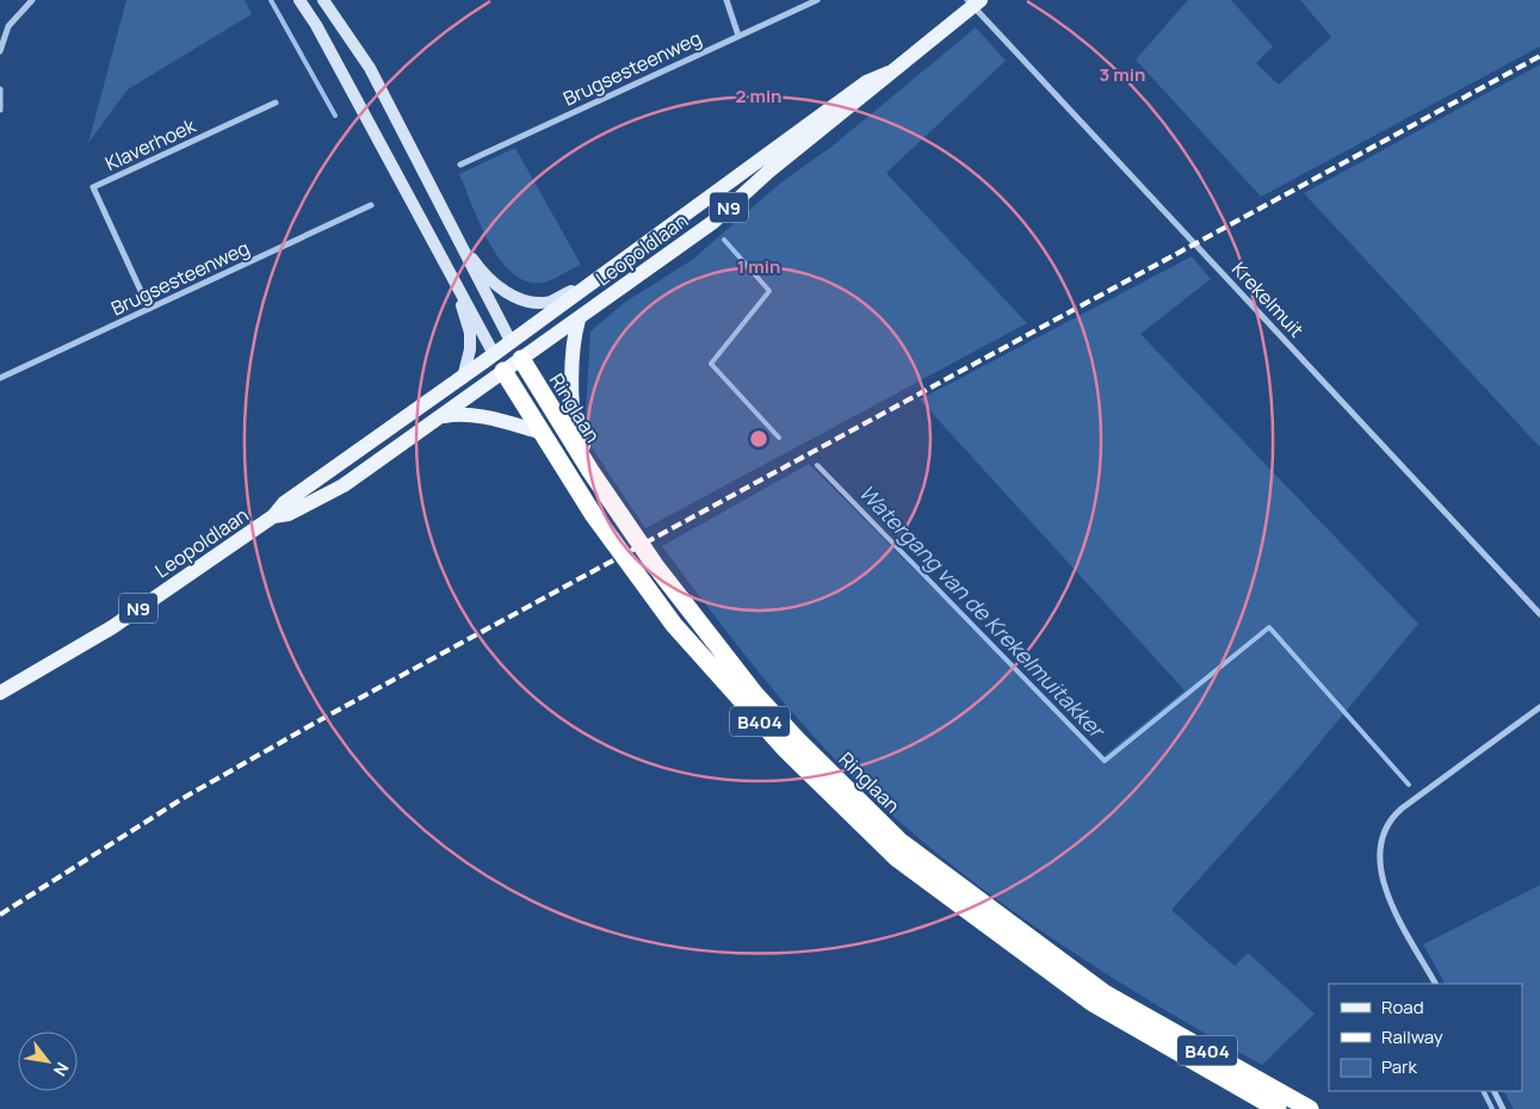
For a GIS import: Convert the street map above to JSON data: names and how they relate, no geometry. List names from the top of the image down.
{
  "streets": {
    "highway": ["Ringlaan", "B404"],
    "main road": ["N9", "Leopoldlaan"],
    "street": ["Brugsesteenweg", "Klaverhoek", "Krekelmuit"]
  },
  "crossings": [
    ["Brugsesteenweg", "Klaverhoek"],
    ["N9", "Leopoldlaan"],
    ["N9", "Ringlaan"],
    ["Leopoldlaan", "Krekelmuit"],
    ["Leopoldlaan", "Ringlaan"]
  ],
  "water": ["Watergang van de Krekelmuitakker"],
  "legend": ["Road", "Railway", "Park"],
  "north": "bottom right",
  "rings": ["3 min", "2 min", "1 min"]
}
